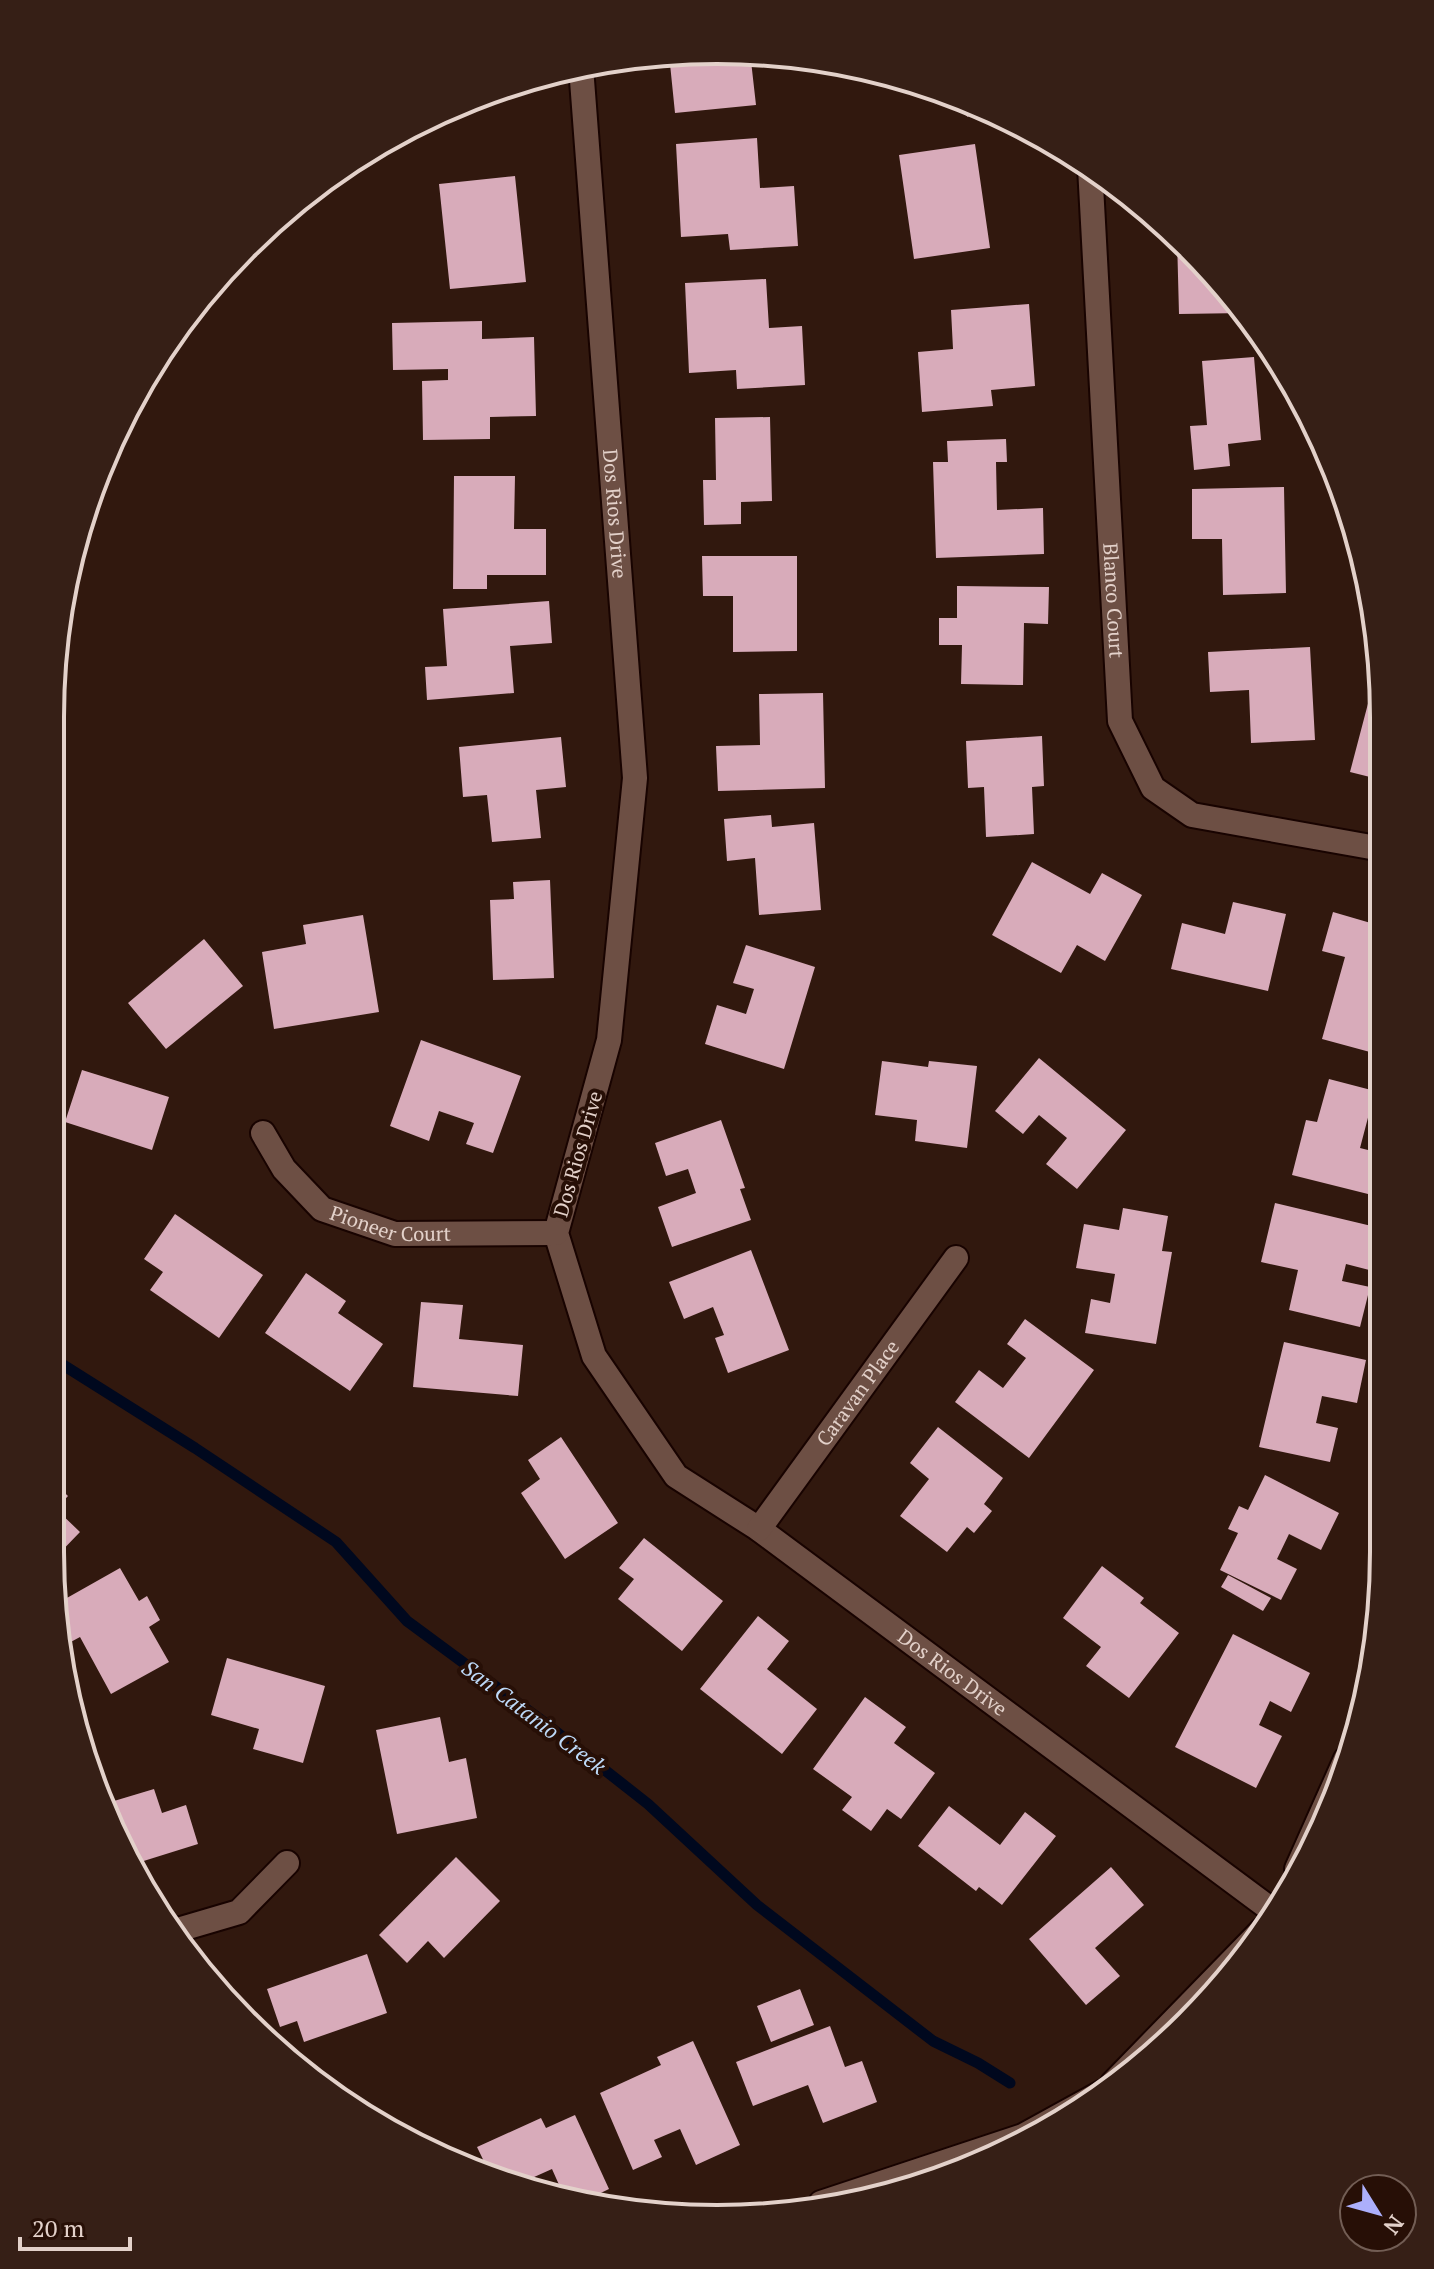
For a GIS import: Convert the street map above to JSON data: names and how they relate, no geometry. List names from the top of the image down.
{
  "streets": {
    "street": [
      "Dos Rios Drive",
      "Blanco Court",
      "Pioneer Court",
      "Caravan Place"
    ]
  },
  "crossings": [
    ["Dos Rios Drive", "Pioneer Court"],
    ["Dos Rios Drive", "Caravan Place"]
  ],
  "water": ["San Catanio Creek"],
  "scale_bar": "20 m",
  "north": "bottom right"
}
